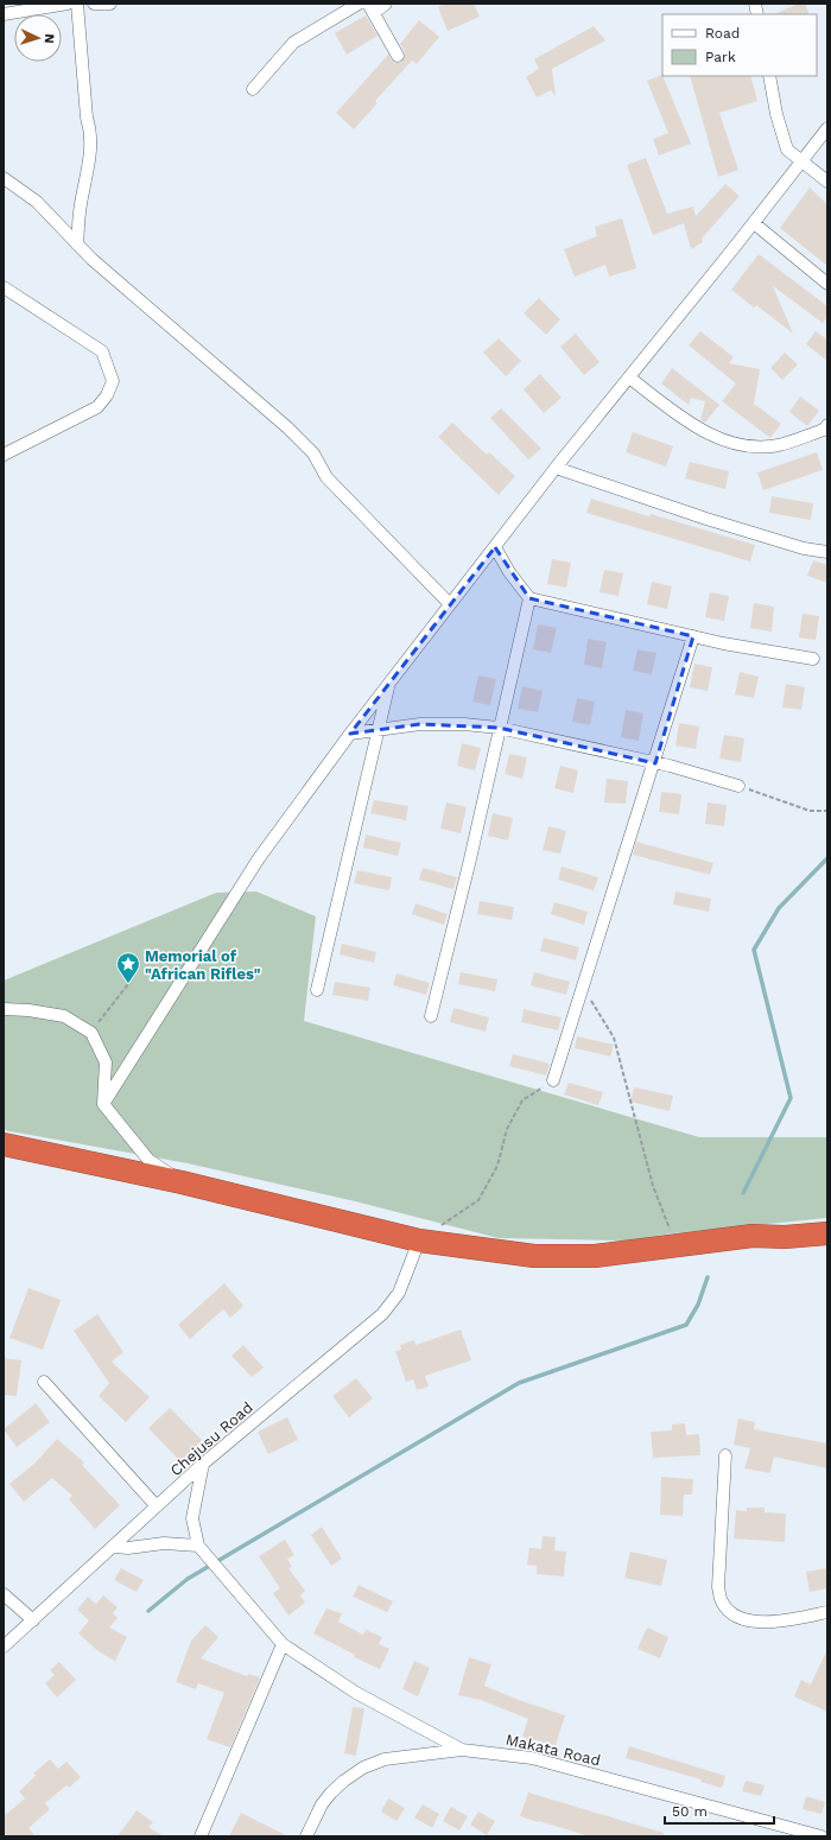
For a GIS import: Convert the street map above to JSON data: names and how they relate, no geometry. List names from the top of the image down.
{
  "streets": {
    "street": ["Chejusu Road", "Makata Road"]
  },
  "places": {
    "place": ["Memorial of \"African Rifles\""]
  },
  "legend": ["Road", "Park"],
  "scale_bar": "50 m",
  "north": "right"
}
